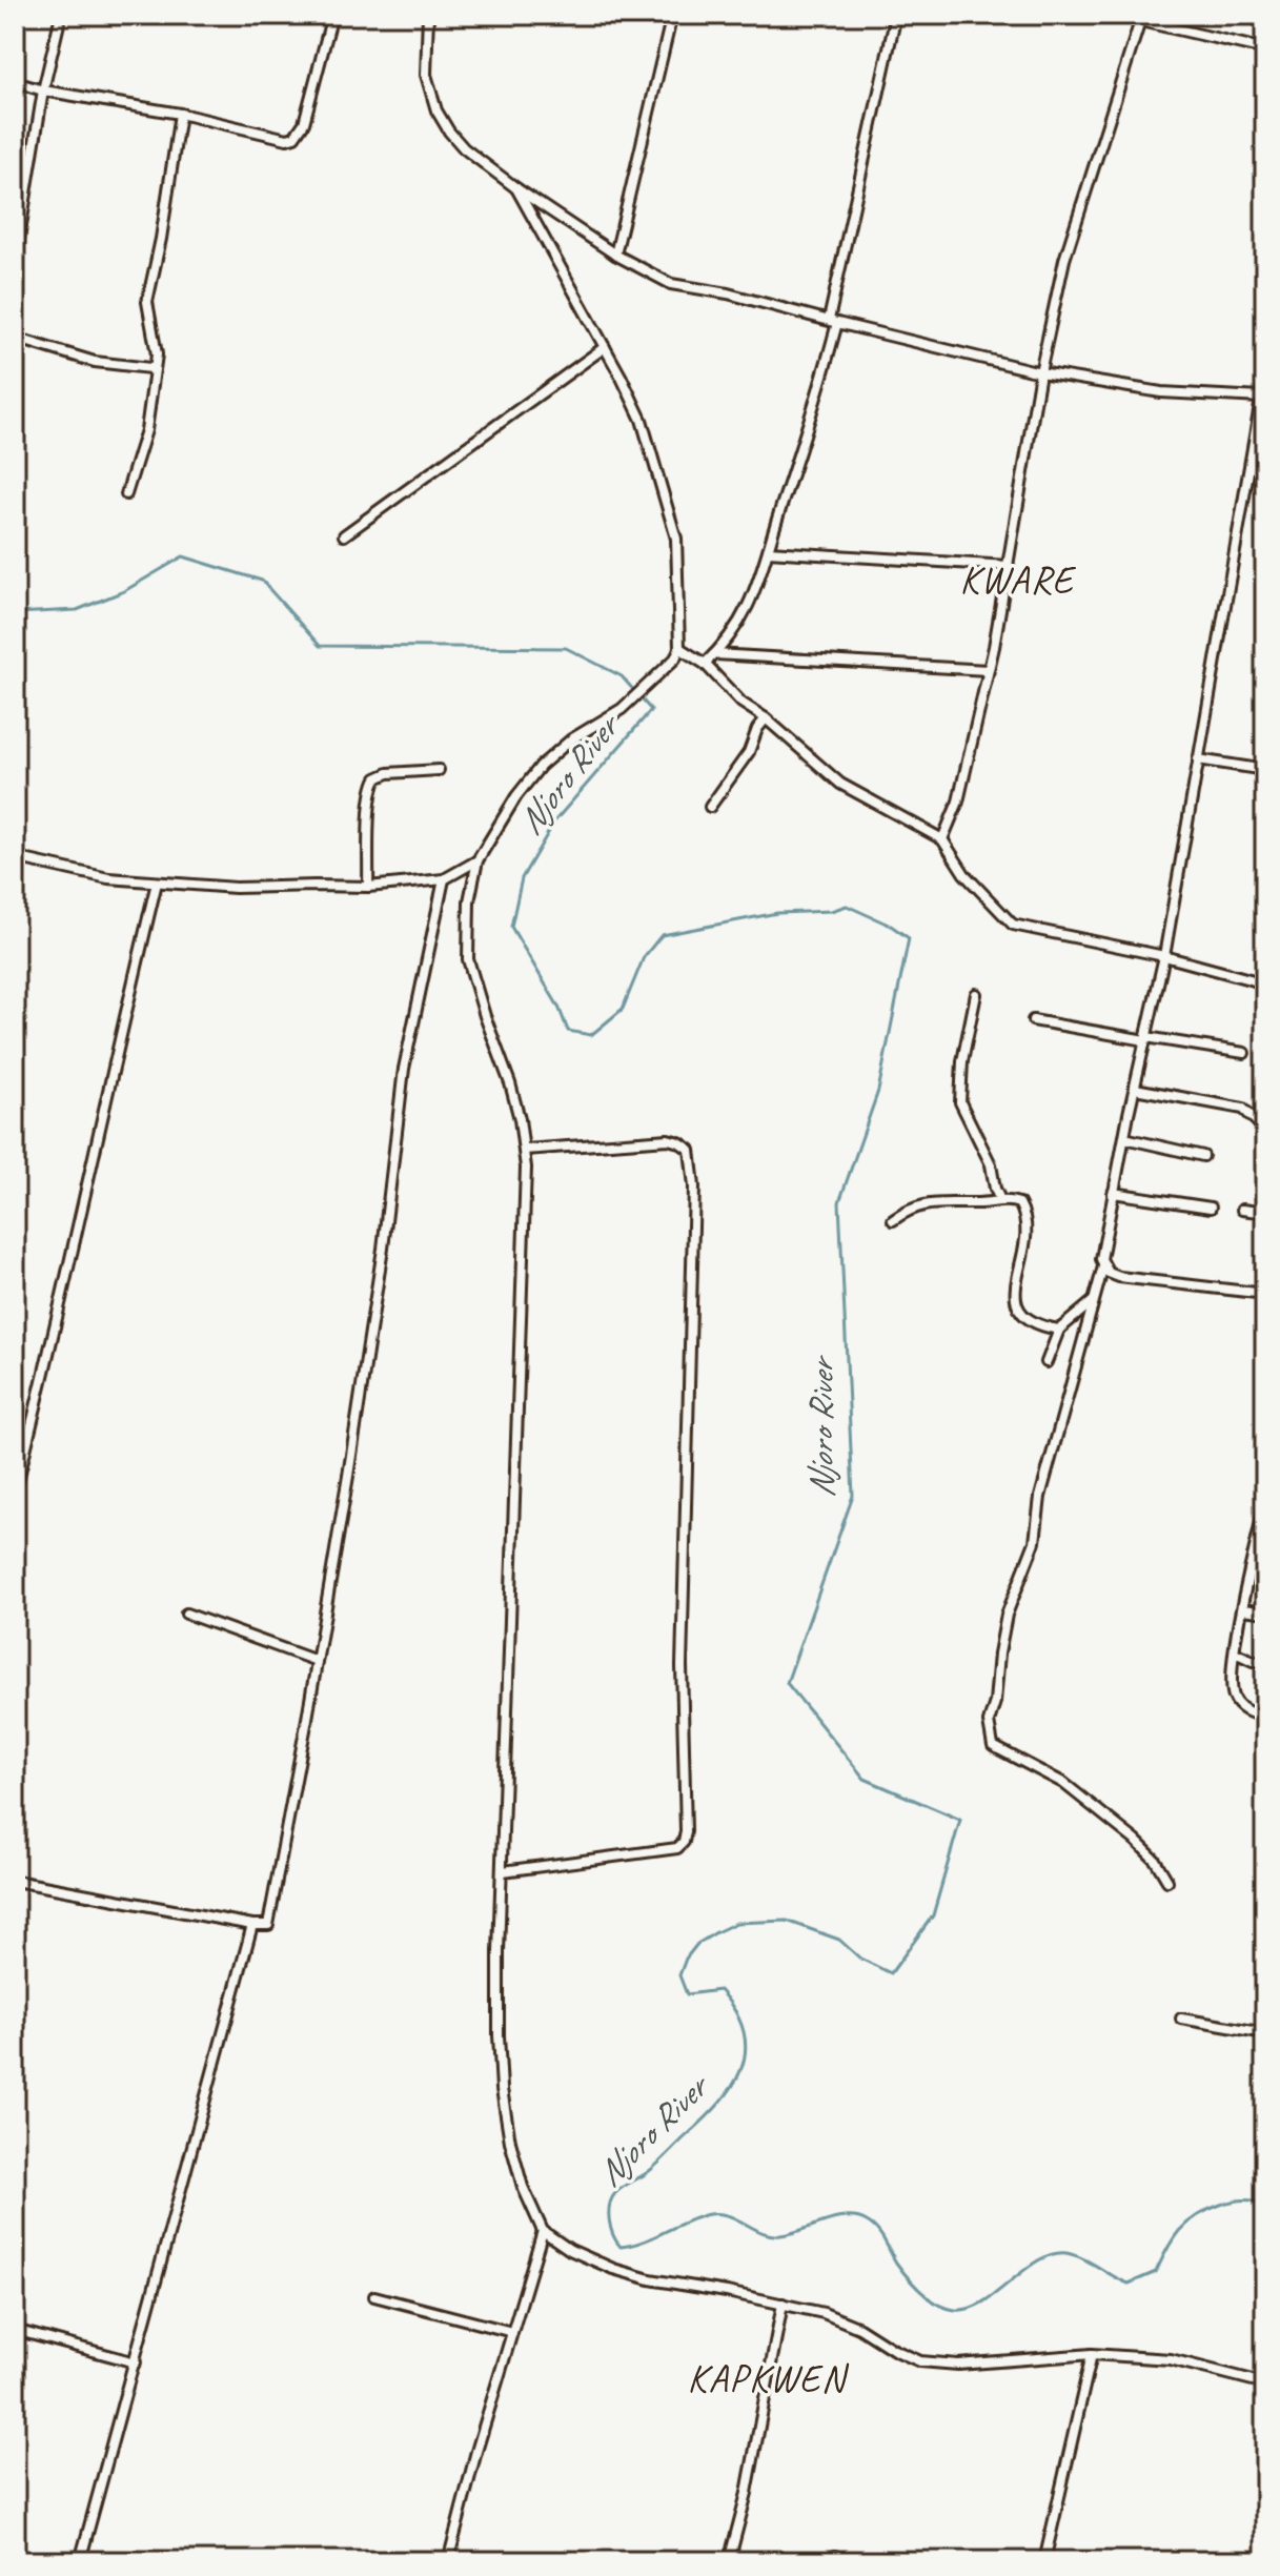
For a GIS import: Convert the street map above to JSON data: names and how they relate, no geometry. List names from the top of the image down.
{
  "districts": ["KWARE", "KAPKWEN"],
  "water": ["Njoro River"]
}
